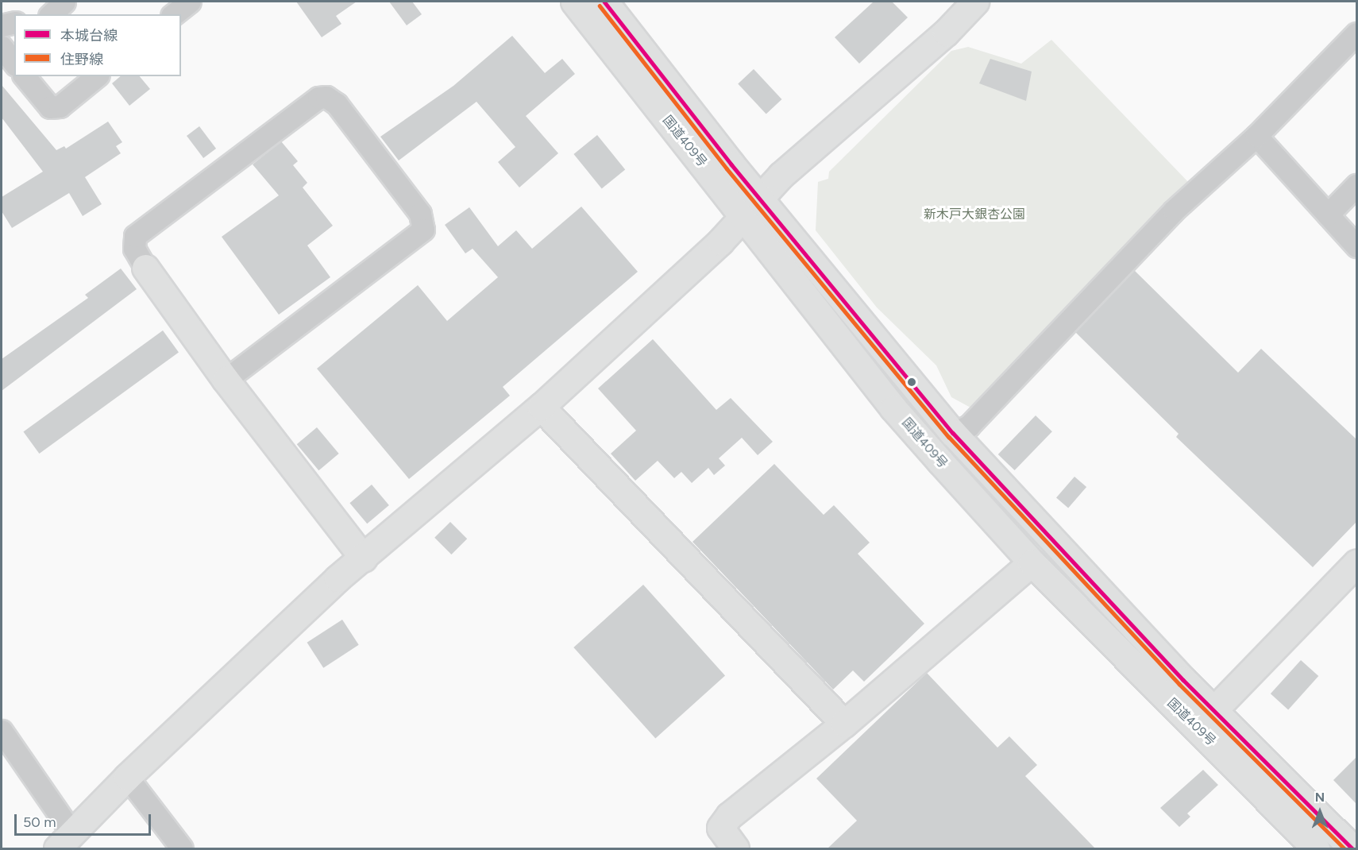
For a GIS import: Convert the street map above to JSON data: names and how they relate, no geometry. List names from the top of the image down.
{
  "streets": {
    "main road": ["国道409号"]
  },
  "parks": ["新木戸大銀杏公園"],
  "lines": ["transit line 本城台線", "transit line 住野線"],
  "legend": ["本城台線", "住野線"],
  "scale_bar": "50 m",
  "north": "top"
}
